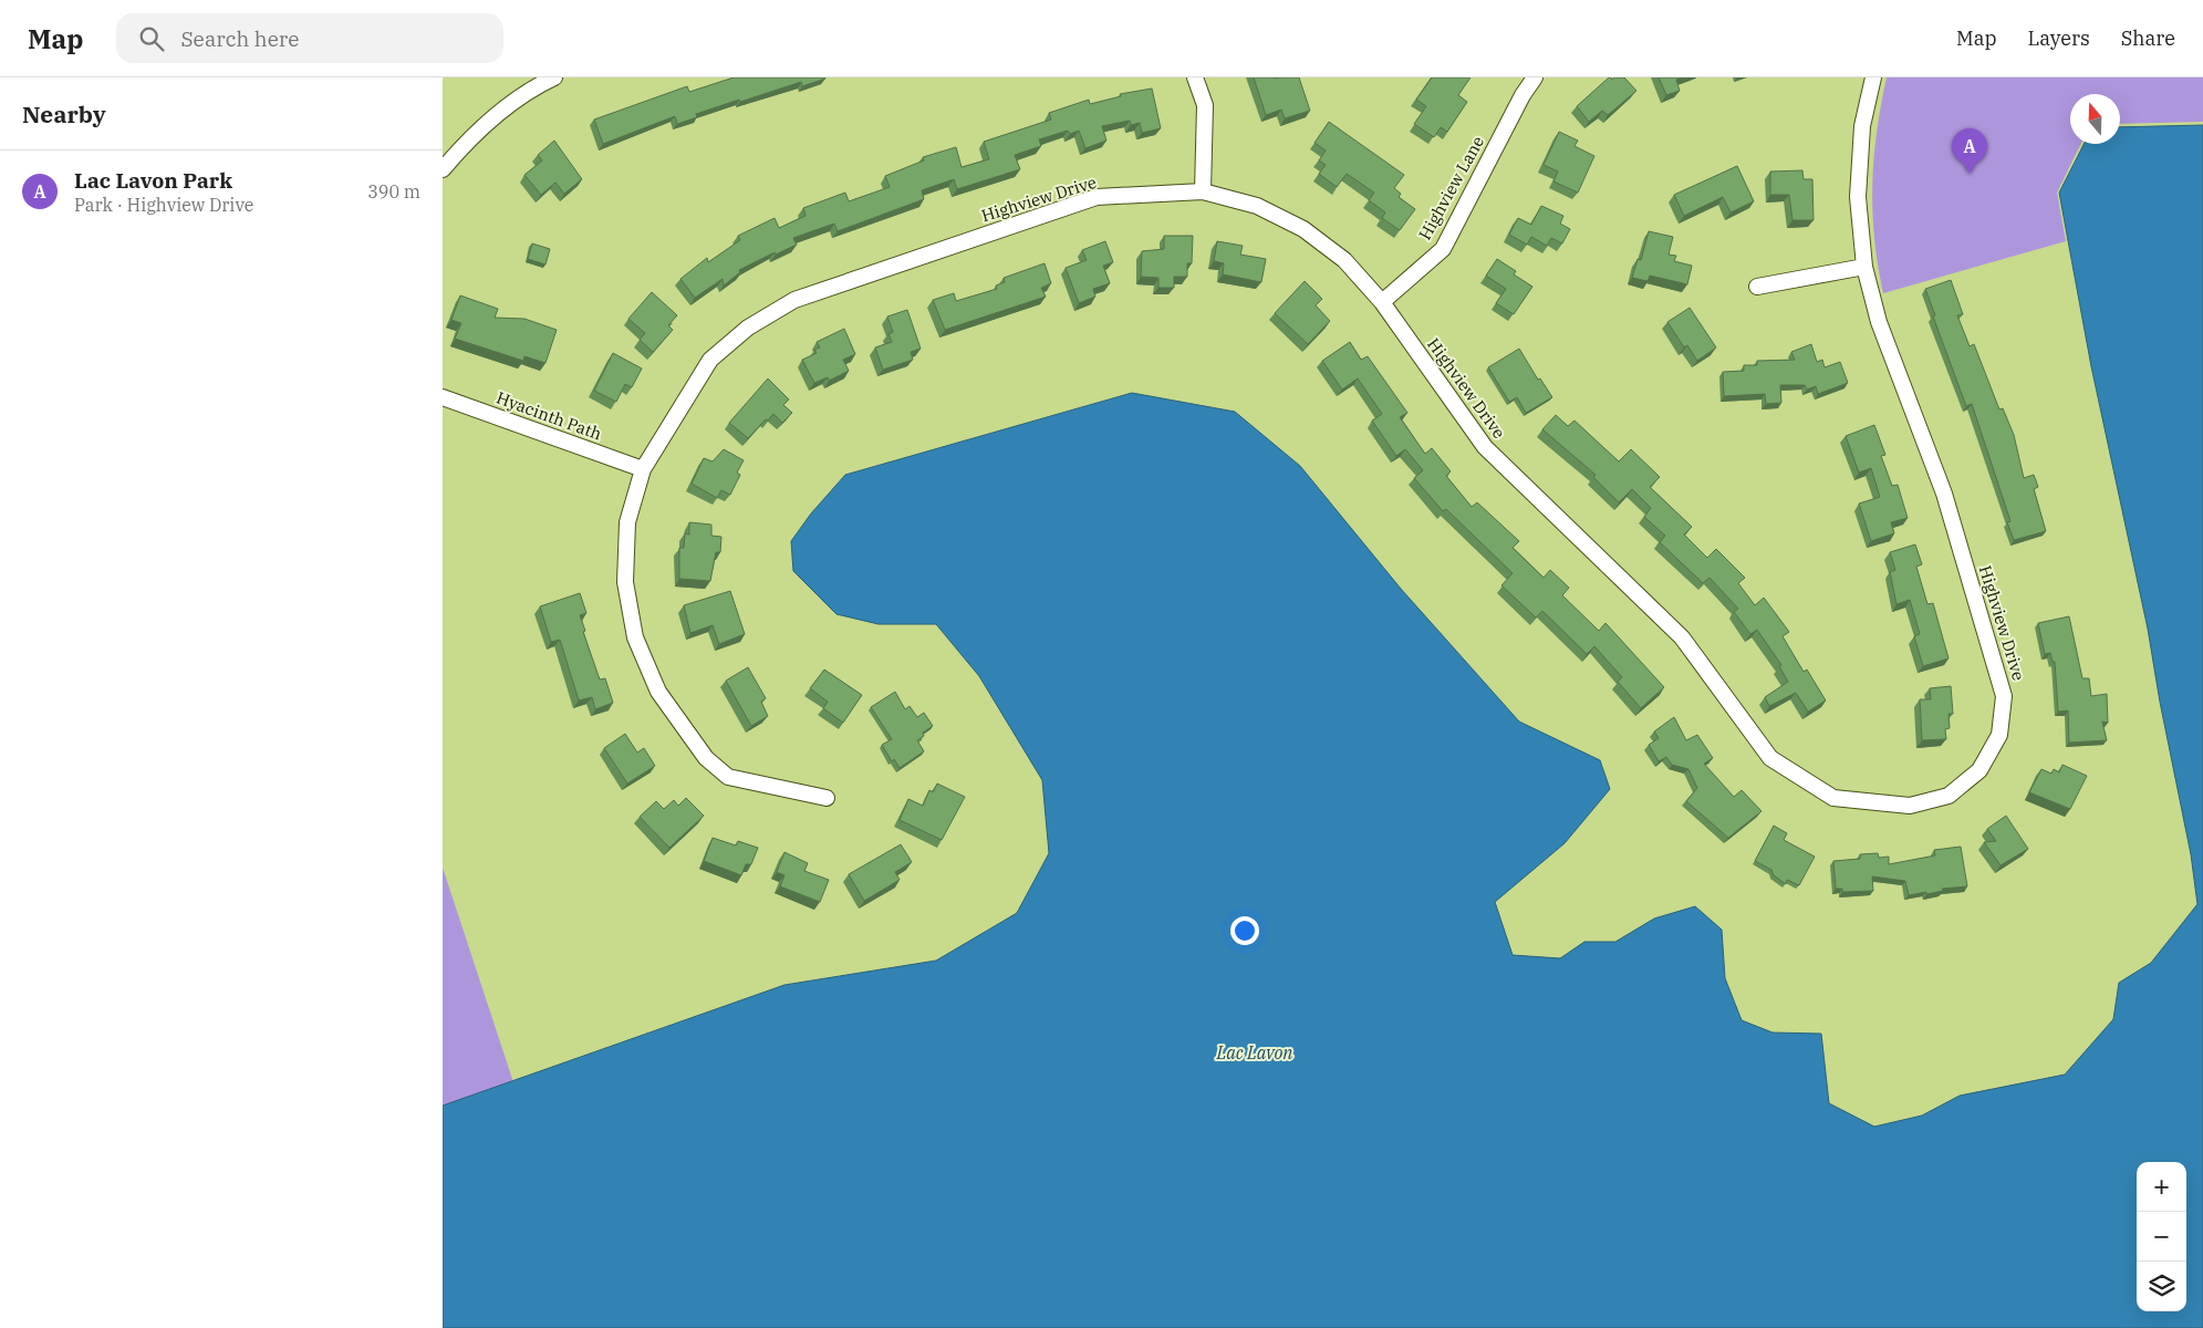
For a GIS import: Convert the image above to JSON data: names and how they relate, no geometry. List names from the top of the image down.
{
  "streets": {
    "street": ["Highview Lane", "Highview Drive", "Hyacinth Path"]
  },
  "crossings": [
    ["Highview Lane", "Highview Drive"],
    ["Highview Drive", "Hyacinth Path"]
  ],
  "water": ["Lac Lavon"],
  "north": "top",
  "page": {
    "header": "Map",
    "search": "Search here",
    "nav": ["Map", "Layers", "Share"],
    "heading": "Nearby",
    "pins": "A",
    "list": [
      {
        "mark": "A",
        "name": "Lac Lavon Park",
        "note": "Park · Highview Drive",
        "value": "390 m"
      }
    ],
    "map_buttons": ["+", "−"]
  }
}
